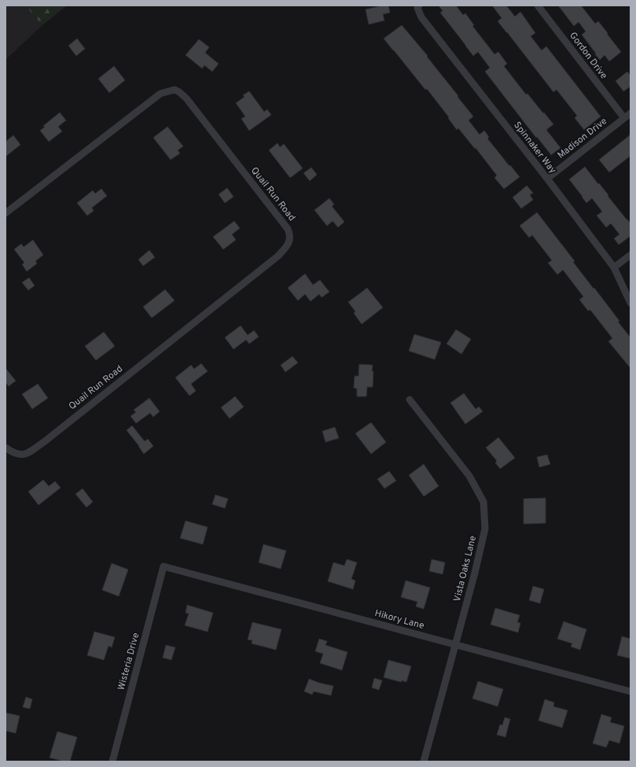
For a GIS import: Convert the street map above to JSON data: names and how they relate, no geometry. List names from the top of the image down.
{
  "streets": {
    "street": [
      "Gordon Drive",
      "Madison Drive",
      "Spinnaker Way",
      "Quail Run Road",
      "Vista Oaks Lane",
      "Hikory Lane",
      "Wisteria Drive"
    ]
  },
  "crossings": [
    ["Gordon Drive", "Madison Drive"],
    ["Madison Drive", "Spinnaker Way"],
    ["Vista Oaks Lane", "Hikory Lane"],
    ["Hikory Lane", "Wisteria Drive"]
  ]
}
